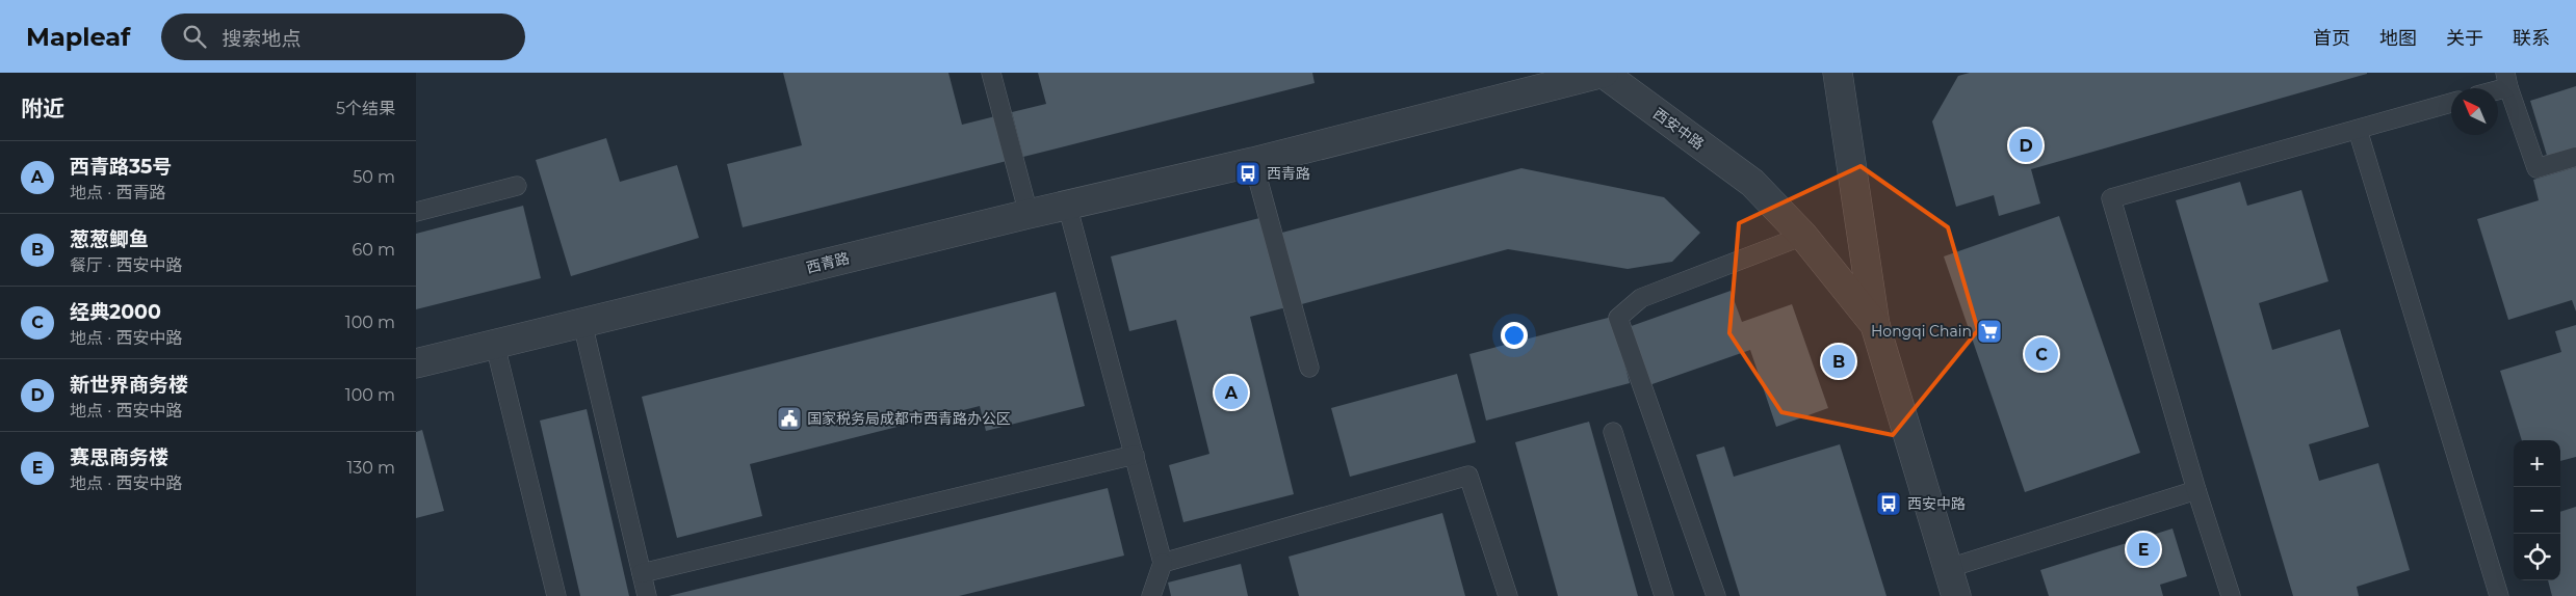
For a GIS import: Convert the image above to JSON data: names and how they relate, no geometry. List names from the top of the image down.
{
  "streets": {
    "street": ["西安中路", "西青路"]
  },
  "crossings": [
    ["西安中路", "西青路"]
  ],
  "places": {
    "bus stop": ["西青路", "西安中路"],
    "supermarket": ["Hongqi Chain"],
    "public building": ["国家税务局成都市西青路办公区"]
  },
  "north": "top left",
  "page": {
    "header": "Mapleaf",
    "search": "搜索地点",
    "nav": [
      "首页",
      "地图",
      "关于",
      "联系"
    ],
    "heading": ["附近", "5个结果"],
    "pins": [
      "D",
      "C",
      "B",
      "A",
      "E"
    ],
    "list": [
      {
        "mark": "A",
        "name": "西青路35号",
        "note": "地点 · 西青路",
        "value": "50 m"
      },
      {
        "mark": "B",
        "name": "葱葱鲫鱼",
        "note": "餐厅 · 西安中路",
        "value": "60 m"
      },
      {
        "mark": "C",
        "name": "经典2000",
        "note": "地点 · 西安中路",
        "value": "100 m"
      },
      {
        "mark": "D",
        "name": "新世界商务楼",
        "note": "地点 · 西安中路",
        "value": "100 m"
      },
      {
        "mark": "E",
        "name": "赛思商务楼",
        "note": "地点 · 西安中路",
        "value": "130 m"
      }
    ],
    "map_buttons": ["+", "−"]
  }
}
